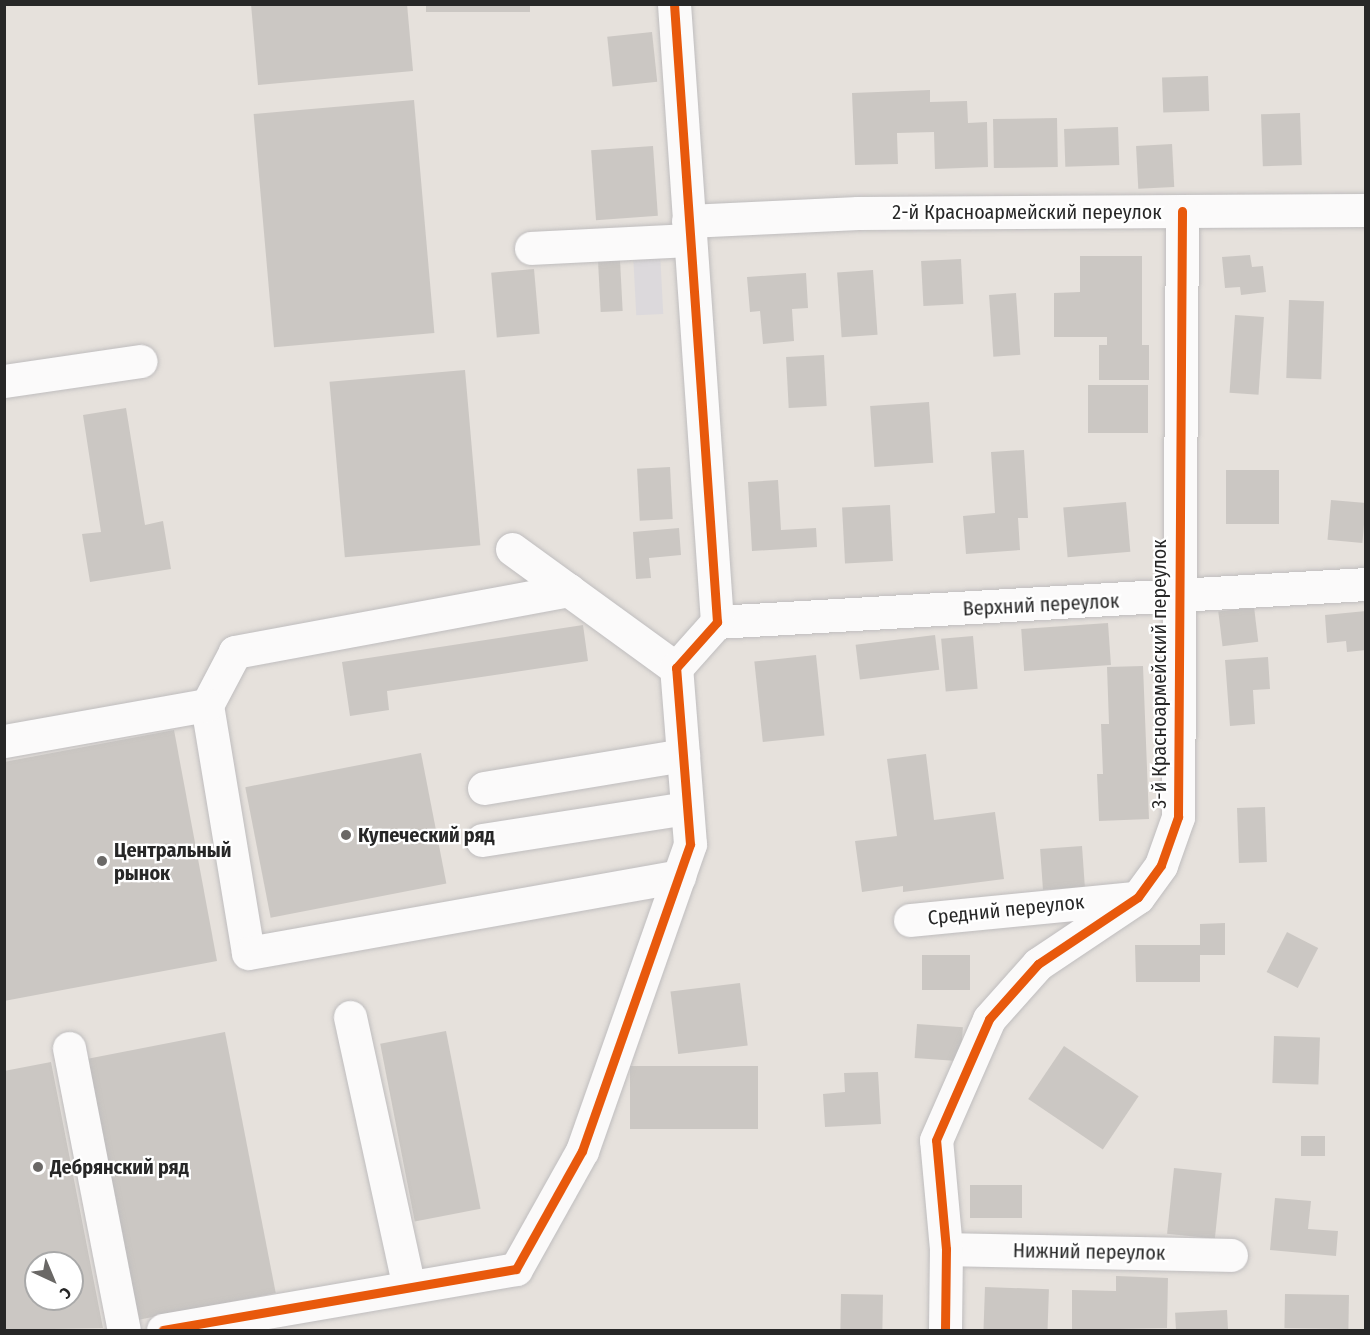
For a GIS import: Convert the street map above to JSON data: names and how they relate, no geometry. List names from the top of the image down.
{
  "streets": {
    "street": [
      "2-й Красноармейский переулок",
      "Верхний переулок",
      "3-й Красноармейский переулок",
      "Средний переулок",
      "Нижний переулок"
    ]
  },
  "crossings": [
    ["2-й Красноармейский переулок", "3-й Красноармейский переулок"],
    ["Верхний переулок", "3-й Красноармейский переулок"],
    ["3-й Красноармейский переулок", "Средний переулок"],
    ["3-й Красноармейский переулок", "Нижний переулок"]
  ],
  "places": ["Купеческий ряд", "Центральный рынок", "Дебрянский ряд"],
  "north": "bottom right"
}
